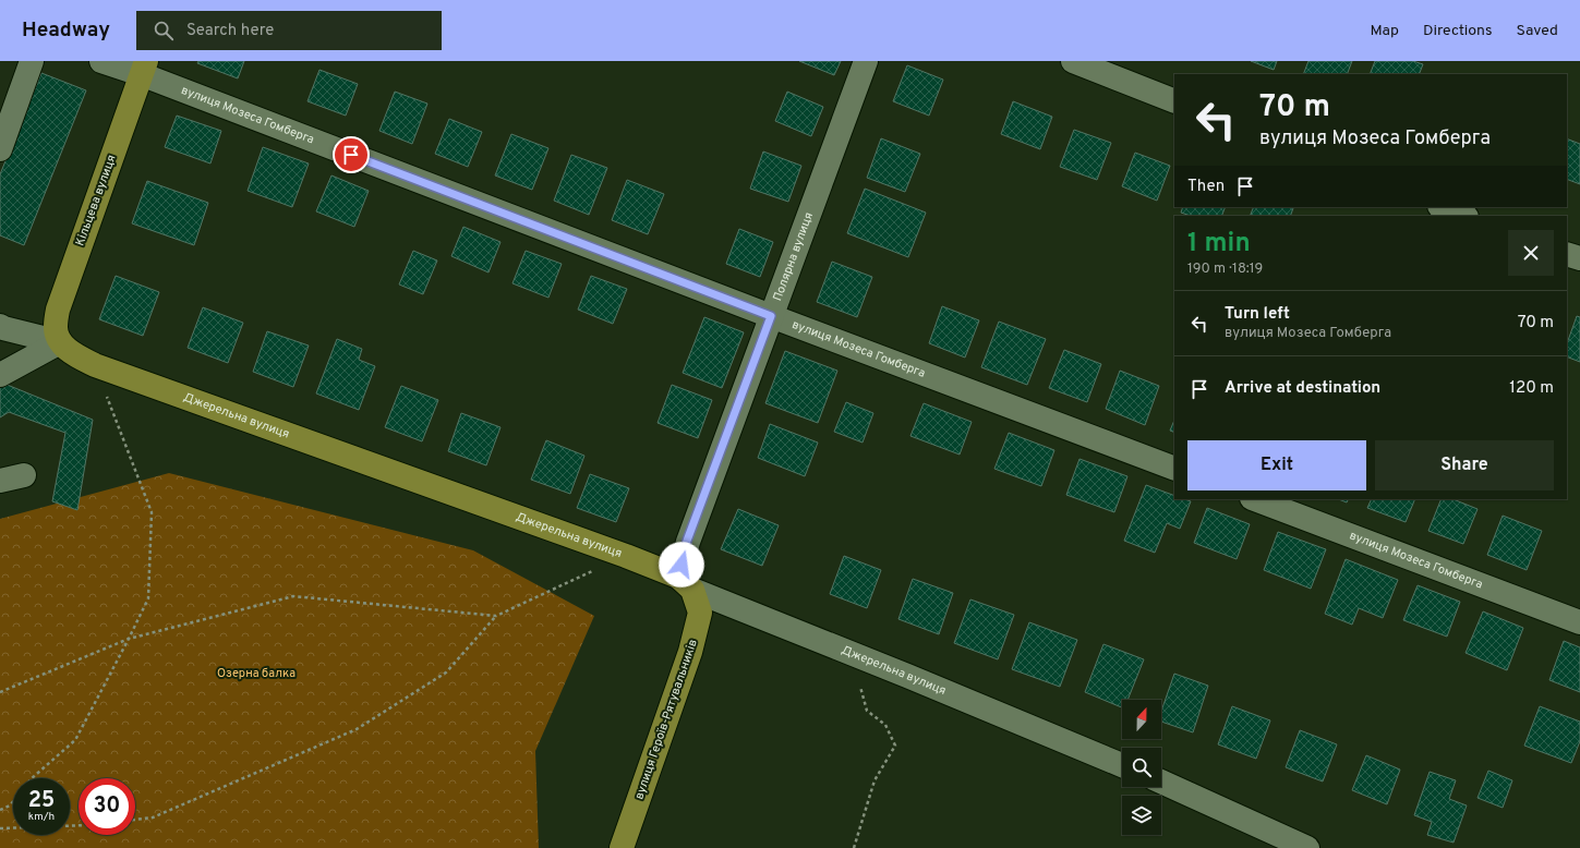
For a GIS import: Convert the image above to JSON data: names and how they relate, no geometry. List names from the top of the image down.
{
  "streets": {
    "main road": ["Кільцева вулиця", "Джерельна вулиця", "вулиця Героїв-Рятувальників"],
    "street": ["вулиця Мозеса Гомберга", "Полярна вулиця"]
  },
  "crossings": [
    ["вулиця Мозеса Гомберга", "Кільцева вулиця"],
    ["вулиця Мозеса Гомберга", "Полярна вулиця"],
    ["Кільцева вулиця", "Джерельна вулиця"],
    ["Полярна вулиця", "Джерельна вулиця"],
    ["Полярна вулиця", "вулиця Героїв-Рятувальників"],
    ["Джерельна вулиця", "вулиця Героїв-Рятувальників"]
  ],
  "parks": ["Озерна балка"],
  "north": "top",
  "page": {
    "header": "Headway",
    "search": "Search here",
    "nav": ["Map", "Directions", "Saved"],
    "turn": ["70 m", "вулиця Мозеса Гомберга"],
    "then": "Then",
    "heading": ["1 min", "190 m · 18:19"],
    "list": [
      {
        "name": "Turn left",
        "note": "вулиця Мозеса Гомберга",
        "value": "70 m"
      },
      {
        "name": "Arrive at destination",
        "value": "120 m"
      }
    ],
    "buttons": ["Exit", "Share"],
    "speed": "25 km/h",
    "limit": "30"
  }
}
